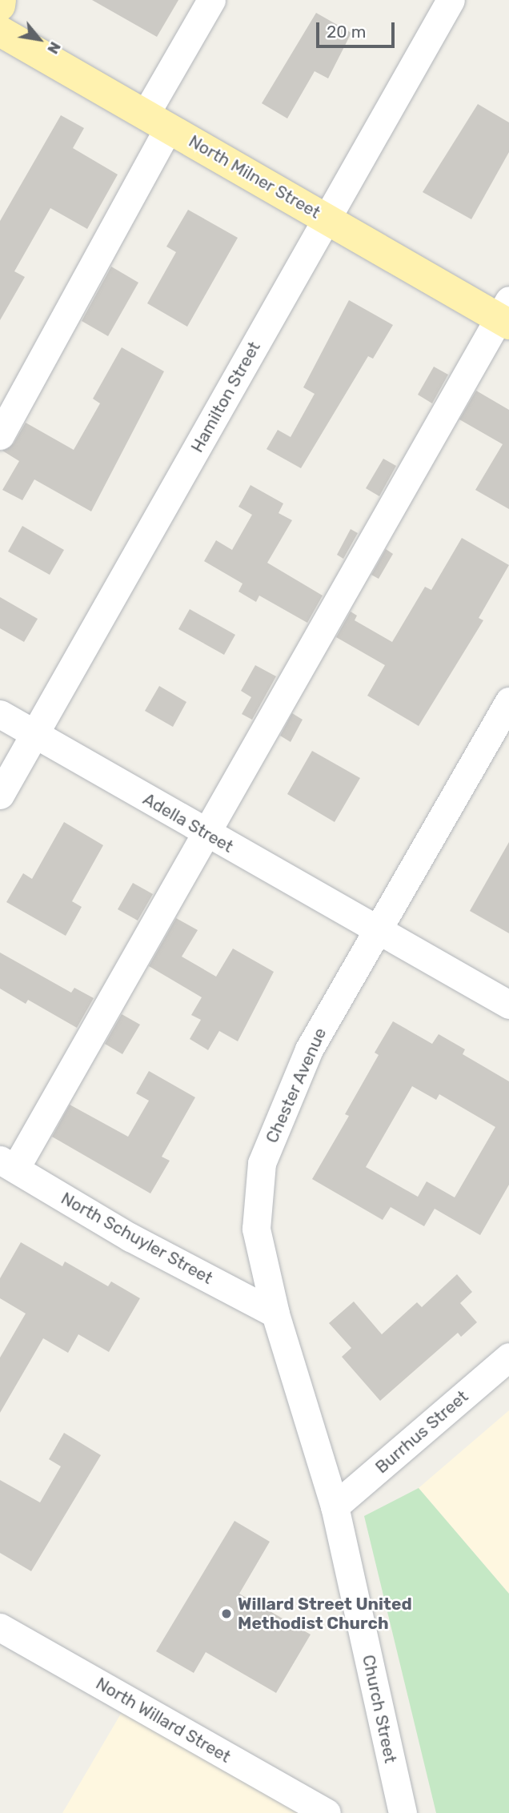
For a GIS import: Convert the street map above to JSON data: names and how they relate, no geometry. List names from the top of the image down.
{
  "streets": {
    "main road": ["North Milner Street"],
    "street": [
      "Hamilton Street",
      "Adella Street",
      "Chester Avenue",
      "North Schuyler Street",
      "Burrhus Street",
      "Church Street",
      "North Willard Street"
    ]
  },
  "crossings": [
    ["North Milner Street", "Hamilton Street"],
    ["Hamilton Street", "Adella Street"],
    ["Adella Street", "Chester Avenue"],
    ["Chester Avenue", "North Schuyler Street"],
    ["Chester Avenue", "Burrhus Street"],
    ["Chester Avenue", "Church Street"],
    ["Burrhus Street", "Church Street"]
  ],
  "places": ["Willard Street United Methodist Church"],
  "scale_bar": "20 m",
  "north": "bottom right"
}
